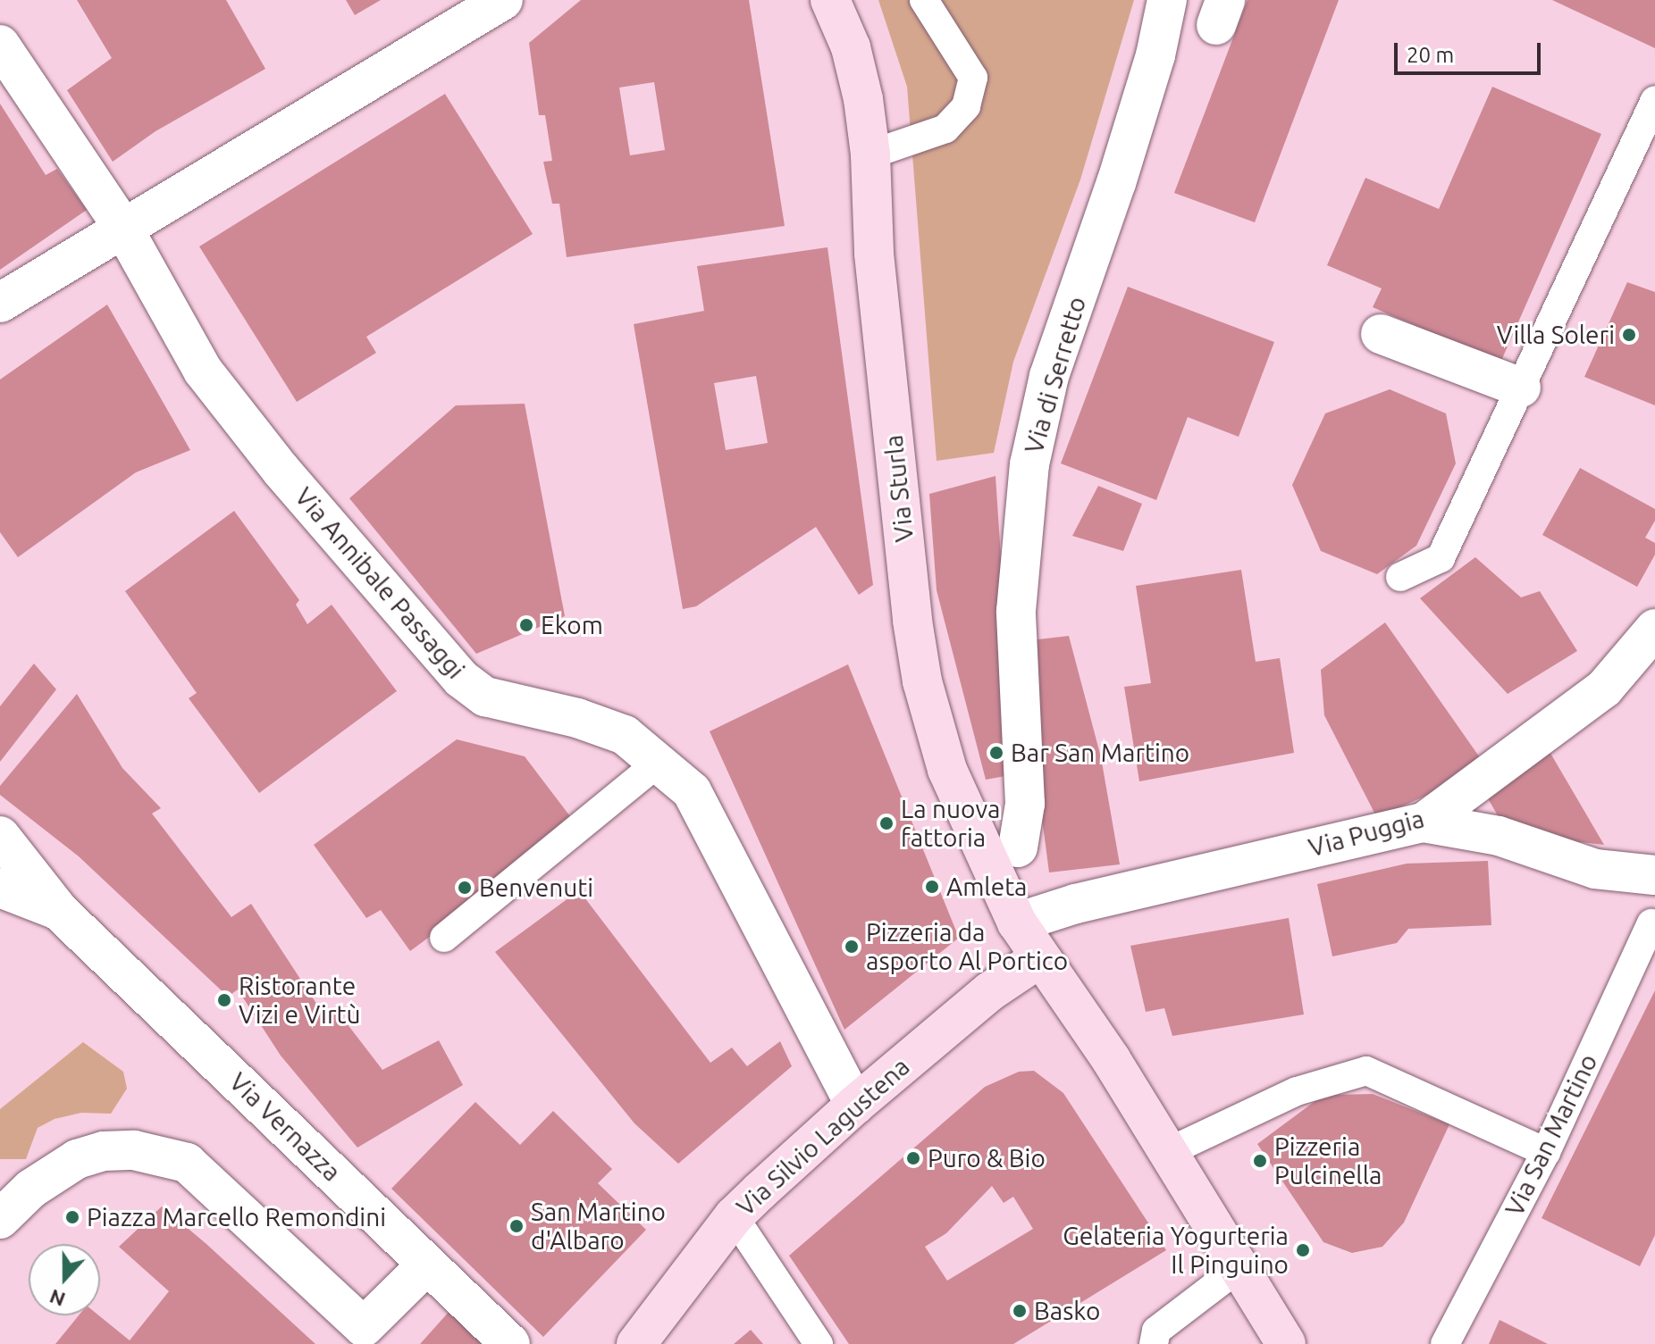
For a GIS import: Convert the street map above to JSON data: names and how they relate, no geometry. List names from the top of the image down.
{
  "streets": {
    "street": [
      "Via di Serretto",
      "Via Sturla",
      "Via Annibale Passaggi",
      "Via Puggia",
      "Via Vernazza",
      "Via Silvio Lagustena"
    ],
    "lane": ["Via San Martino"]
  },
  "crossings": [
    ["Via Sturla", "Via Puggia"],
    ["Via Sturla", "Via Silvio Lagustena"],
    ["Via Annibale Passaggi", "Via Silvio Lagustena"]
  ],
  "places": [
    "Villa Soleri",
    "Ekom",
    "Bar San Martino",
    "La nuova fattoria",
    "Amleta",
    "Benvenuti",
    "Pizzeria da asporto Al Portico",
    "Ristorante Vizi e Virtù",
    "Puro & Bio",
    "Pizzeria Pulcinella",
    "Piazza Marcello Remondini",
    "San Martino d'Albaro",
    "Gelateria Yogurteria Il Pinguino",
    "Basko"
  ],
  "scale_bar": "20 m",
  "north": "bottom"
}
